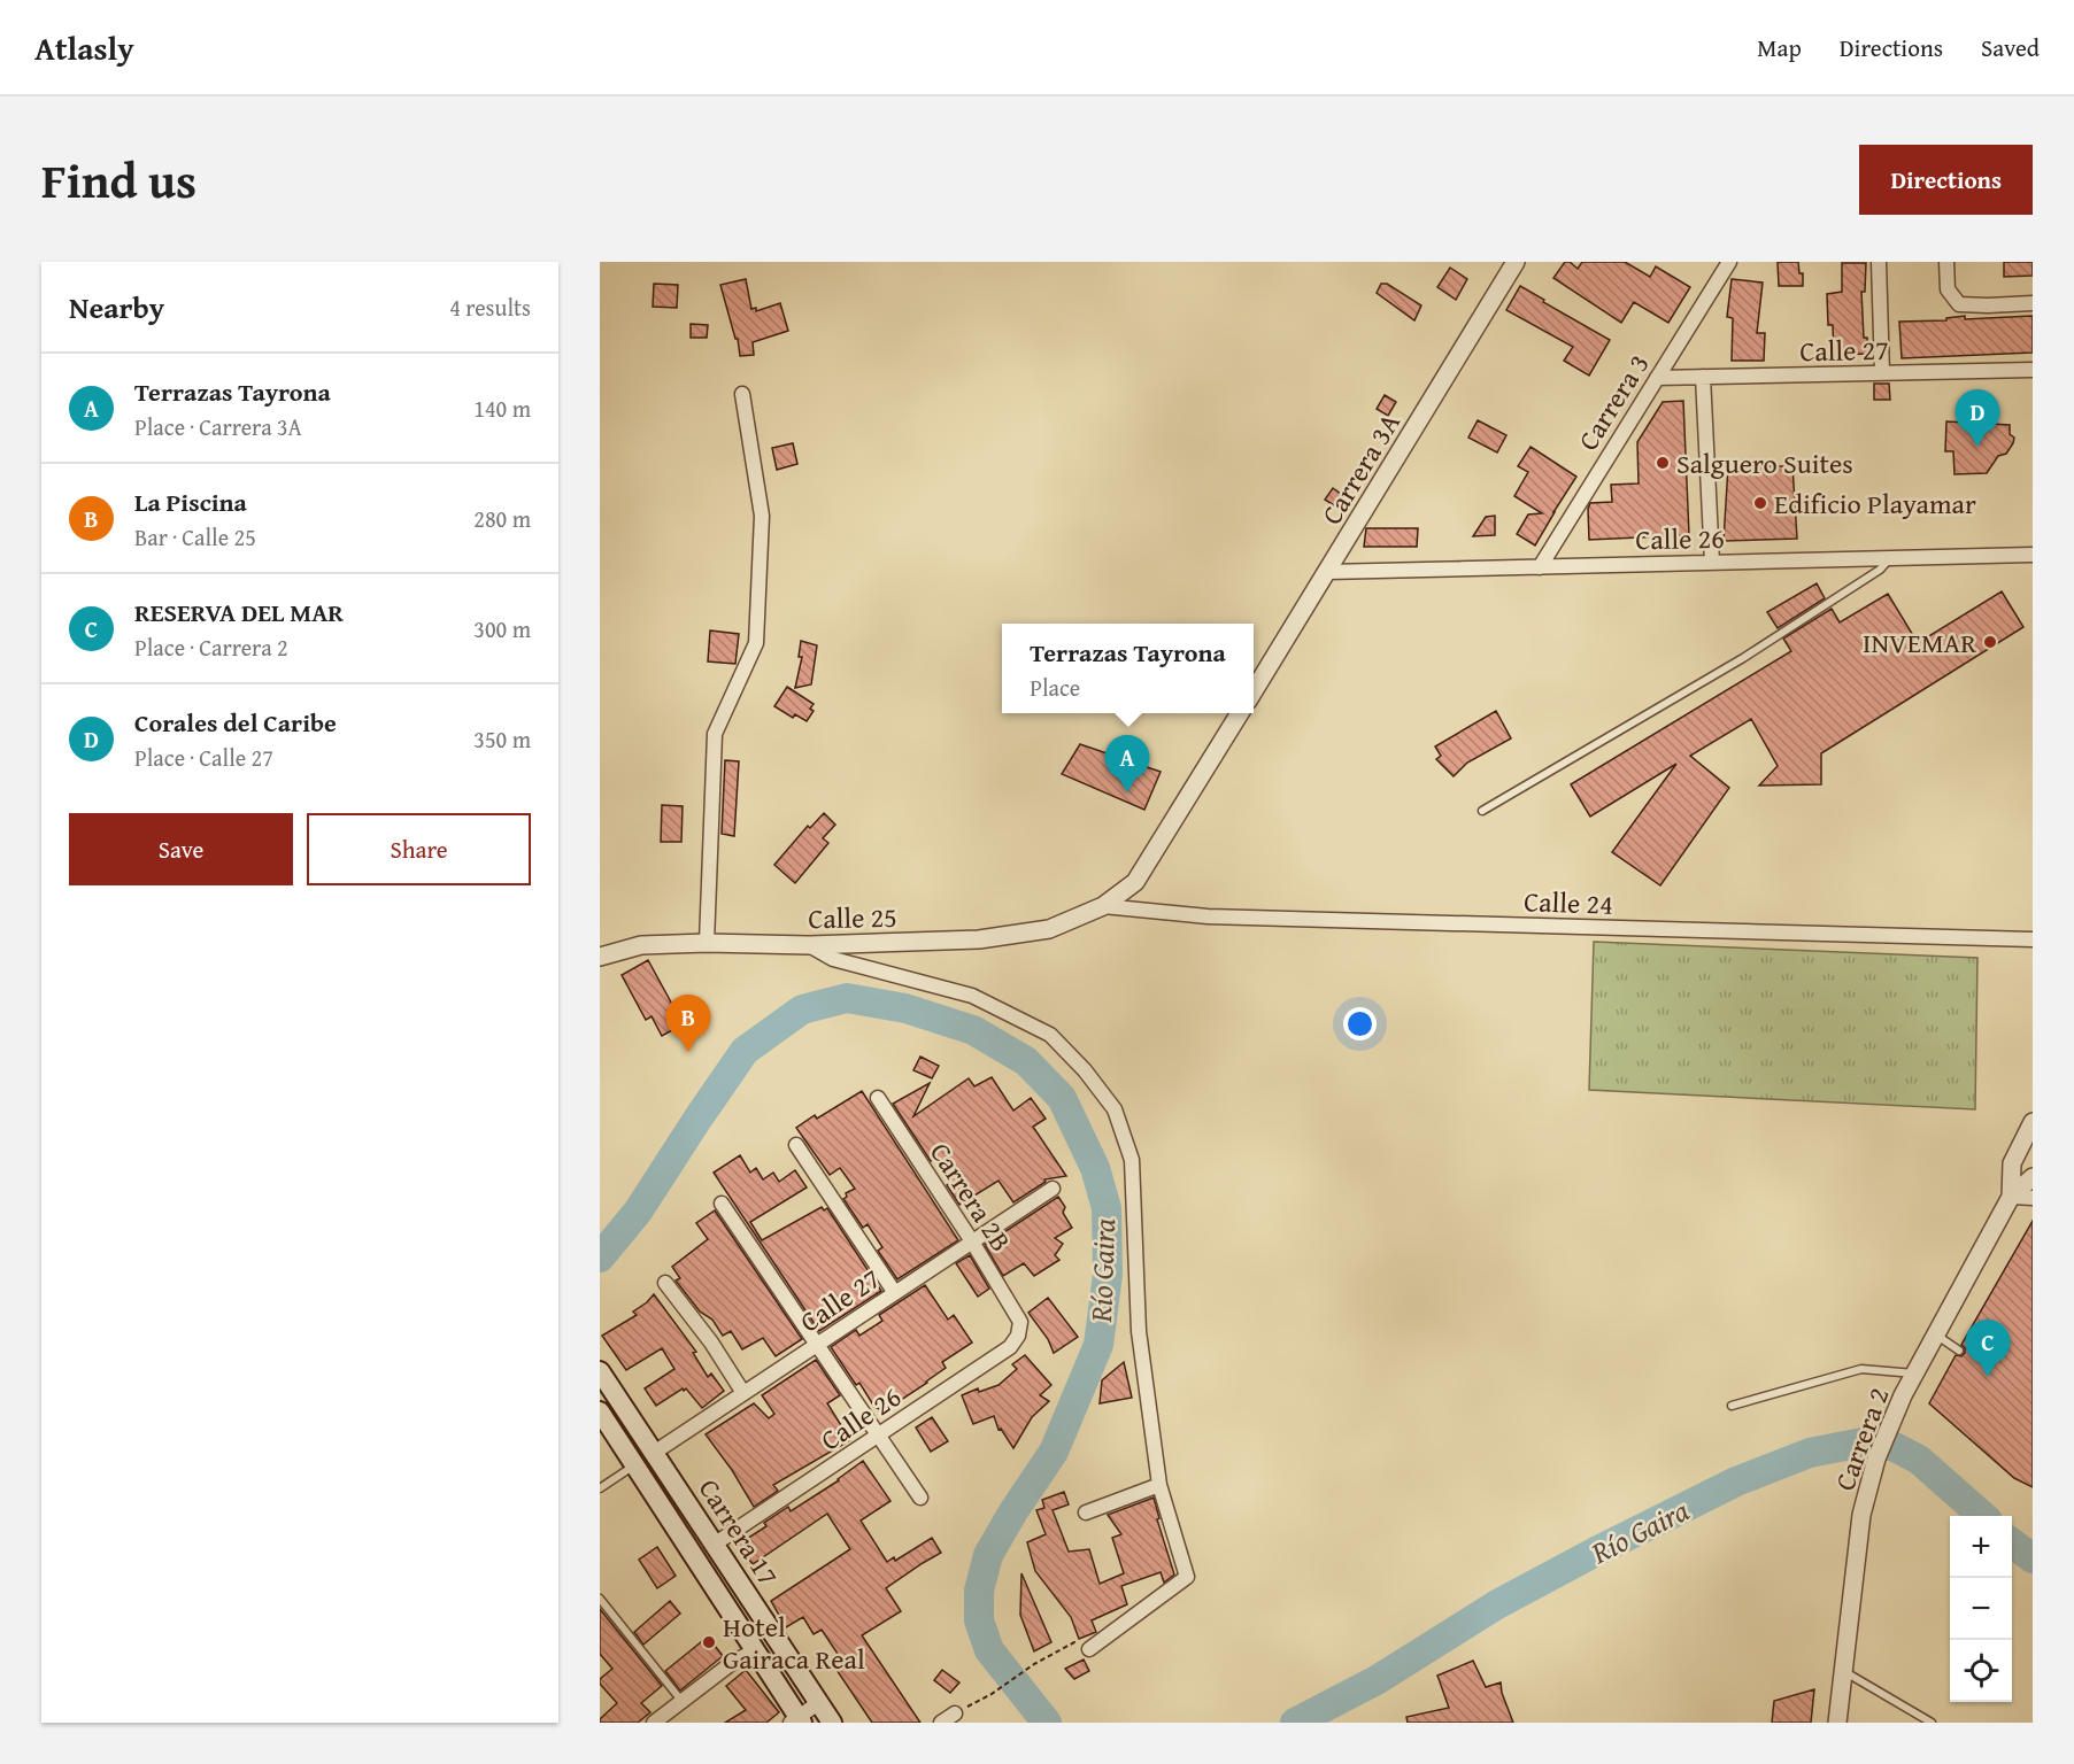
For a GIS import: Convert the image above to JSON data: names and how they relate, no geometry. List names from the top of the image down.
{
  "streets": {
    "main road": ["Carrera 17"],
    "street": [
      "Calle 27",
      "Carrera 3",
      "Carrera 3A",
      "Calle 26",
      "Calle 24",
      "Calle 25",
      "Carrera 2B",
      "Carrera 2"
    ]
  },
  "crossings": [
    ["Calle 27", "Carrera 3"],
    ["Calle 27", "Carrera 2B"],
    ["Calle 27", "Carrera 17"],
    ["Carrera 3", "Calle 26"],
    ["Carrera 3A", "Calle 26"],
    ["Calle 26", "Carrera 2B"],
    ["Calle 26", "Carrera 17"],
    ["Calle 24", "Calle 25"]
  ],
  "water": ["Río Gaira"],
  "places": [
    "Salguero Suites",
    "Edificio Playamar",
    "INVEMAR",
    "Hotel Gairaca Real"
  ],
  "page": {
    "header": "Atlasly",
    "nav": ["Map", "Directions", "Saved"],
    "title": "Find us",
    "buttons": [
      "Directions",
      ["Save", "Share"]
    ],
    "heading": ["Nearby", "4 results"],
    "list": [
      {
        "mark": "A",
        "name": "Terrazas Tayrona",
        "note": "Place · Carrera 3A",
        "value": "140 m"
      },
      {
        "mark": "B",
        "name": "La Piscina",
        "note": "Bar · Calle 25",
        "value": "280 m"
      },
      {
        "mark": "C",
        "name": "RESERVA DEL MAR",
        "note": "Place · Carrera 2",
        "value": "300 m"
      },
      {
        "mark": "D",
        "name": "Corales del Caribe",
        "note": "Place · Calle 27",
        "value": "350 m"
      }
    ],
    "pins": [
      "D",
      "A",
      "B",
      "C"
    ],
    "popup": ["Terrazas Tayrona", "Place"],
    "map_buttons": ["+", "−"]
  }
}
